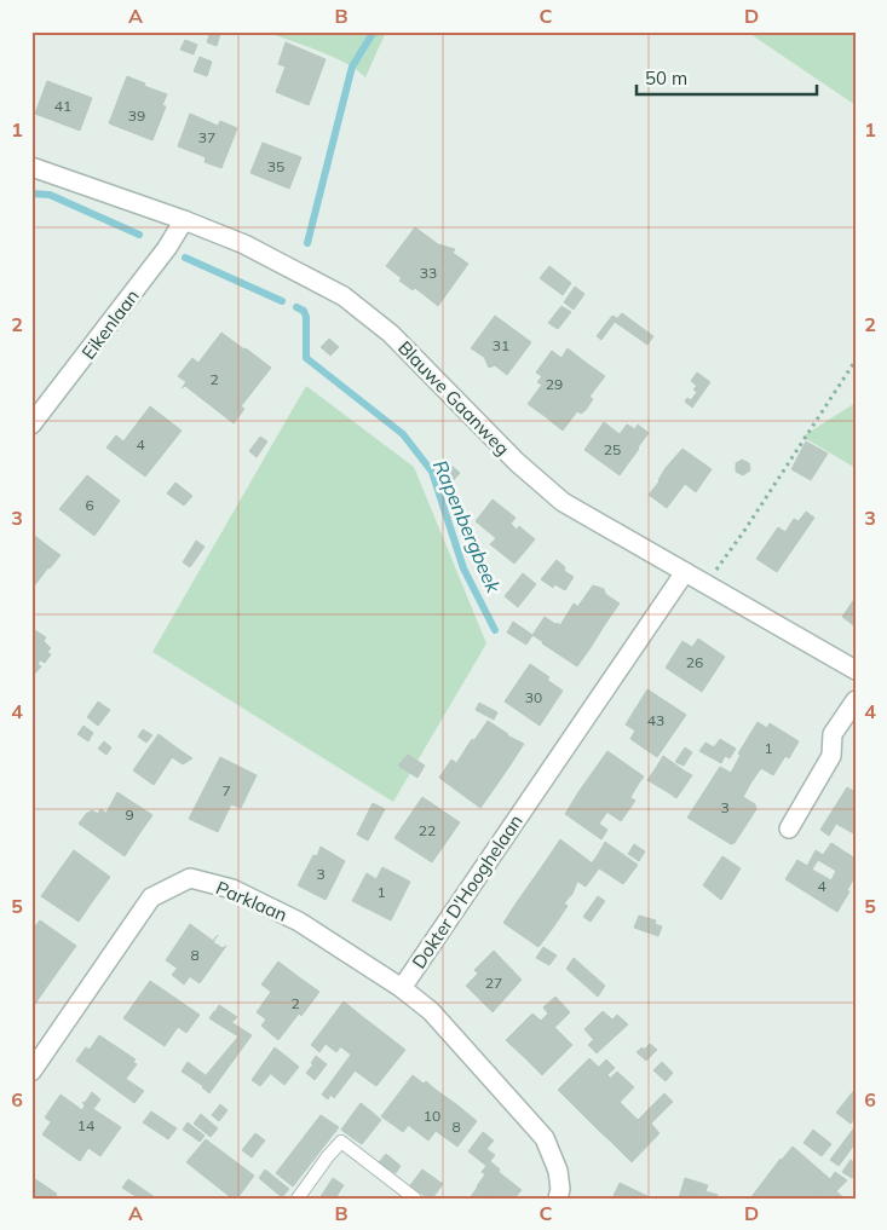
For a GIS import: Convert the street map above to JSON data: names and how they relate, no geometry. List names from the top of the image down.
{
  "streets": {
    "street": [
      "Eikenlaan",
      "Blauwe Gaanweg",
      "Dokter D'Hooghelaan",
      "Parklaan"
    ]
  },
  "crossings": [
    ["Eikenlaan", "Blauwe Gaanweg"],
    ["Blauwe Gaanweg", "Dokter D'Hooghelaan"],
    ["Dokter D'Hooghelaan", "Parklaan"]
  ],
  "water": ["Rapenbergbeek"],
  "house_numbers": [
    "41",
    "39",
    "37",
    "35",
    "33",
    "31",
    "2",
    "29",
    "4",
    "25",
    "6",
    "26",
    "30",
    "43",
    "1",
    "7",
    "3",
    "9",
    "22",
    "3",
    "4",
    "1",
    "8",
    "27",
    "2",
    "10",
    "14",
    "8"
  ],
  "scale_bar": "50 m",
  "grid": {
    "columns": [
      "A",
      "B",
      "C",
      "D"
    ],
    "rows": [
      "1",
      "2",
      "3",
      "4",
      "5",
      "6"
    ]
  }
}
